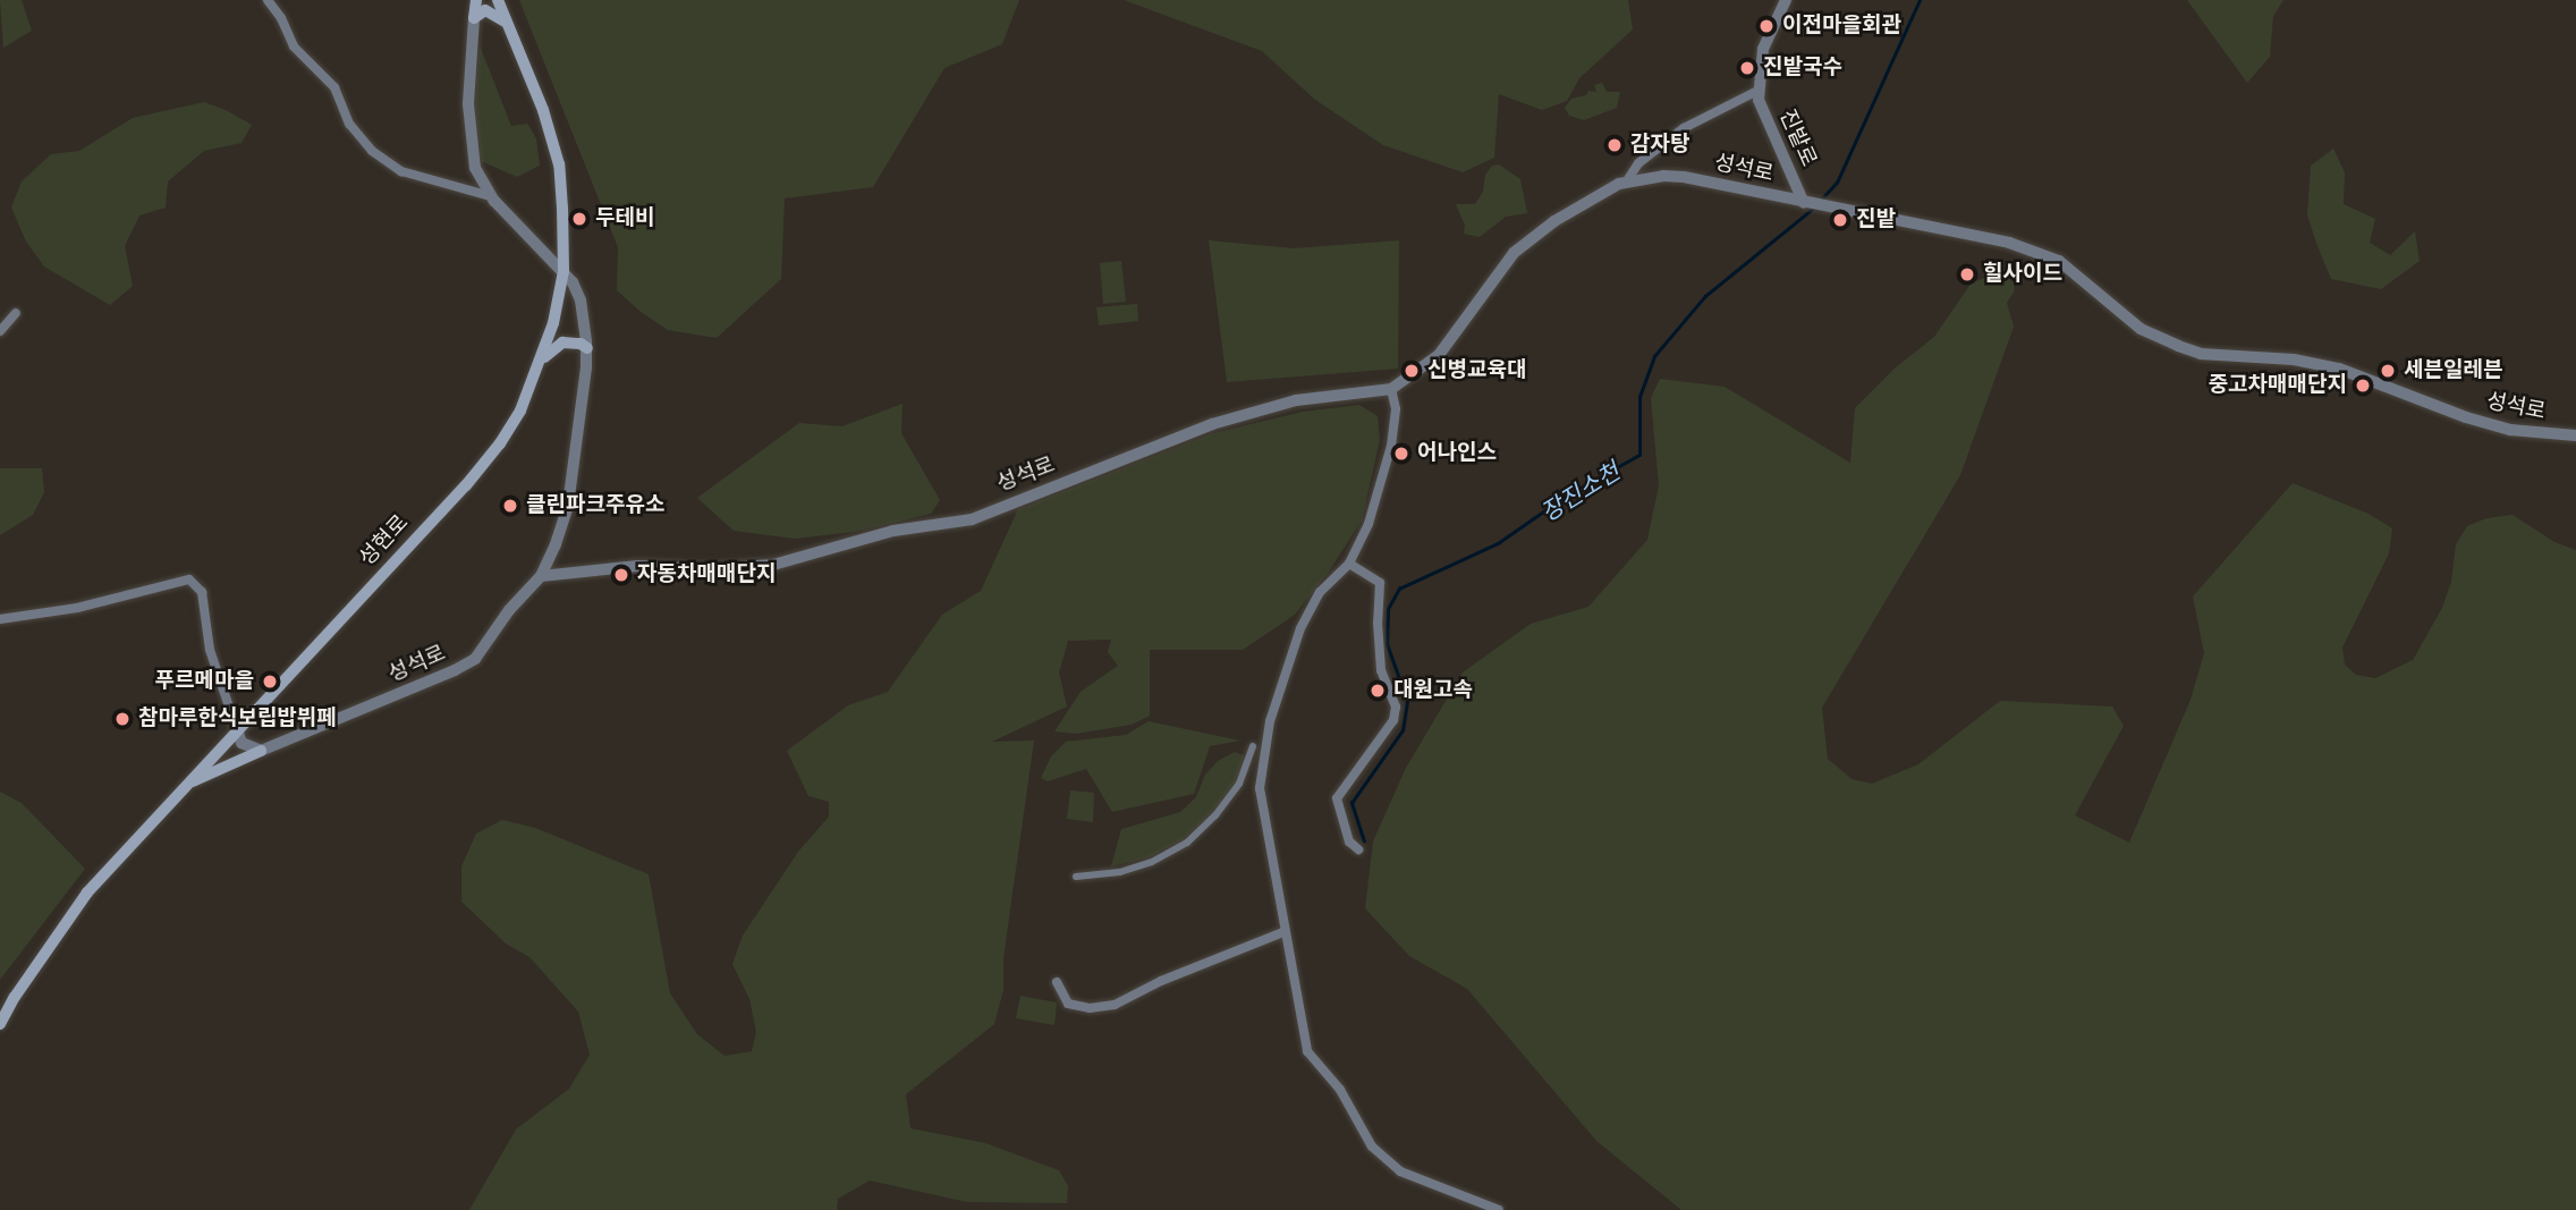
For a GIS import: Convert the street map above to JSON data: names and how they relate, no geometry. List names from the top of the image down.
{
  "streets": {
    "main road": ["성현로"],
    "street": ["진밭로", "성석로"]
  },
  "crossings": [
    ["진밭로", "성석로"]
  ],
  "water": ["장진소천"],
  "places": [
    "이전마을회관",
    "진밭국수",
    "감자탕",
    "두테비",
    "진밭",
    "힐사이드",
    "신병교육대",
    "세븐일레븐",
    "중고차매매단지",
    "어나인스",
    "클린파크주유소",
    "자동차매매단지",
    "푸르메마을",
    "대원고속",
    "참마루한식보립밥뷔페"
  ]
}
